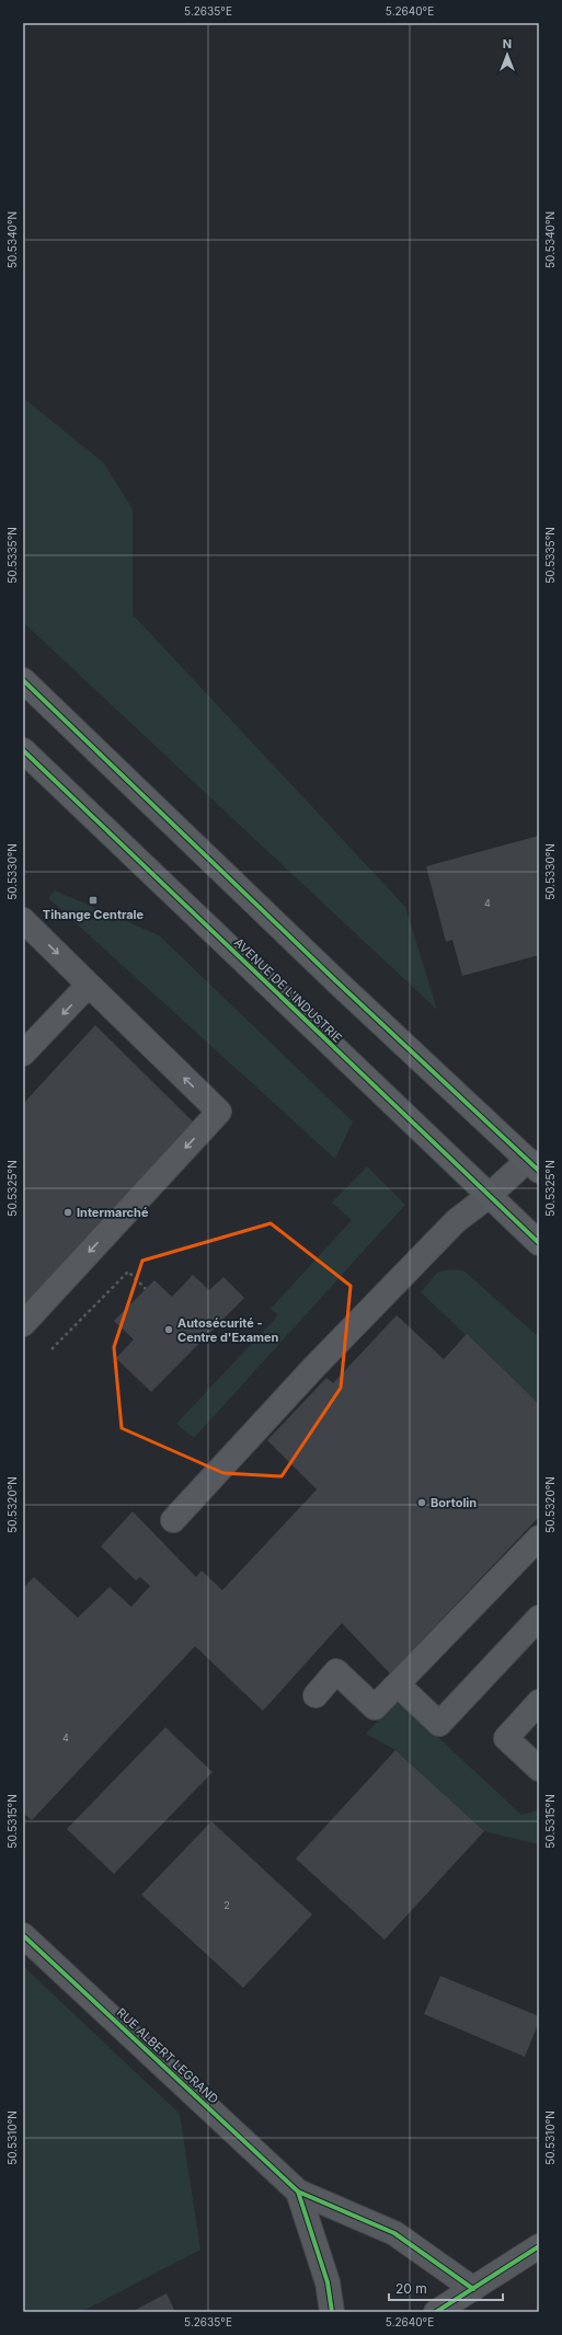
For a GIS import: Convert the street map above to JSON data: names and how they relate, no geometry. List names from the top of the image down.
{
  "streets": {
    "main road": ["AVENUE DE L'INDUSTRIE"],
    "street": ["RUE ALBERT LEGRAND"]
  },
  "places": {
    "transit": ["Tihange Centrale"],
    "other": ["Intermarché", "Autosécurité - Centre d'Examen", "Bortolin"]
  },
  "house_numbers": ["4", "4", "2"],
  "scale_bar": "20 m",
  "north": "top",
  "coordinates": [
    "5.2635°E",
    "5.2640°E",
    "50.5340°N",
    "50.5335°N",
    "50.5330°N",
    "50.5325°N",
    "50.5320°N",
    "50.5315°N",
    "50.5310°N"
  ]
}
